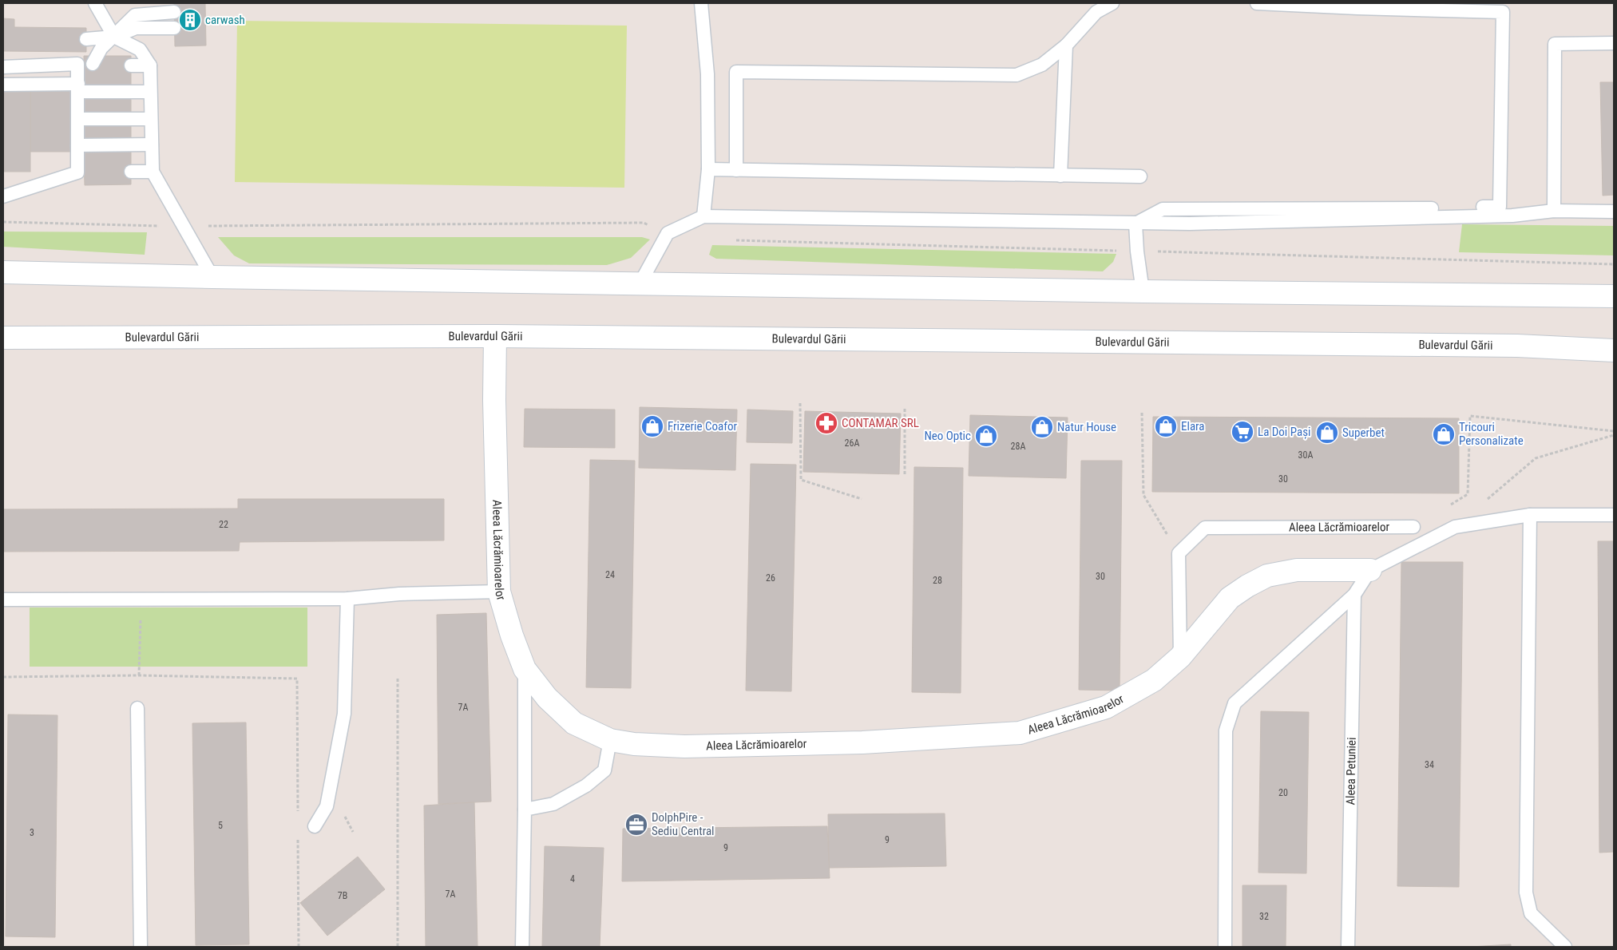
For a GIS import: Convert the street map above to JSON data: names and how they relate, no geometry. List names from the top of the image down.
{
  "streets": {
    "main road": ["Bulevardul Gării", "Aleea Lăcrămioarelor"],
    "lane": ["Aleea Petuniei"]
  },
  "crossings": [
    ["Bulevardul Gării", "Aleea Lăcrămioarelor"]
  ],
  "places": {
    "building": ["carwash"],
    "pharmacy": ["CONTAMAR SRL"],
    "shop": [
      "Frizerie Coafor",
      "Elara",
      "Natur House",
      "Superbet",
      "Tricouri Personalizate",
      "Neo Optic"
    ],
    "supermarket": ["La Doi Pași"],
    "office": ["DolphPire - Sediu Central"]
  },
  "house_numbers": [
    "26A",
    "28A",
    "30A",
    "30",
    "22",
    "24",
    "30",
    "26",
    "28",
    "7A",
    "34",
    "20",
    "5",
    "3",
    "9",
    "9",
    "4",
    "7A",
    "7B",
    "32"
  ]
}
